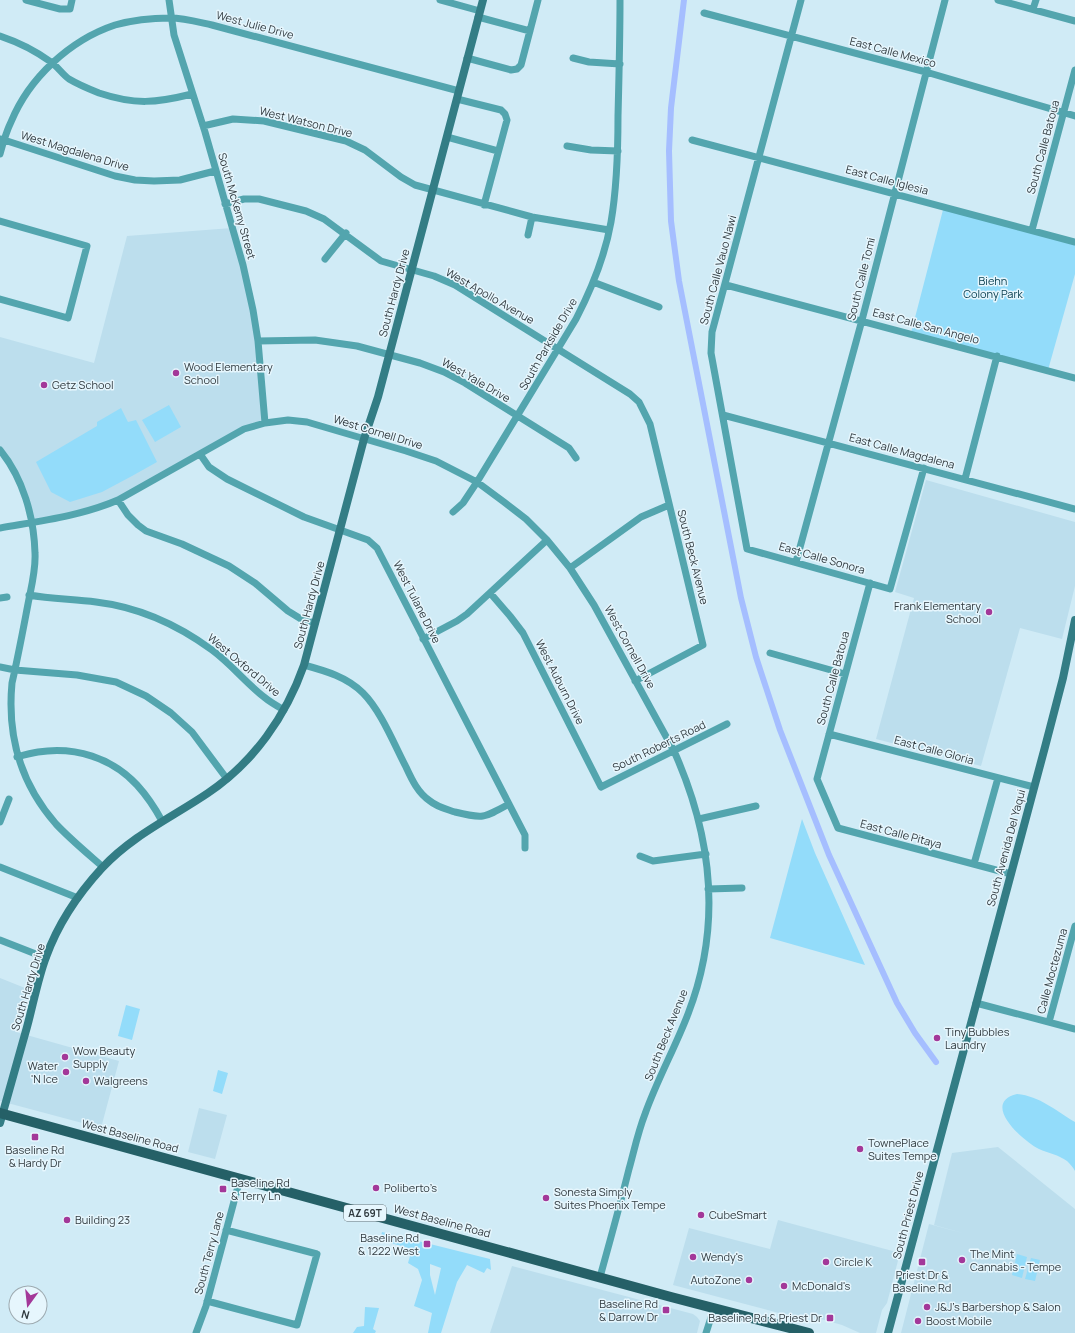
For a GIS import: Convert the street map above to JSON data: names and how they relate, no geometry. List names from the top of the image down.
{
  "streets": {
    "main road": ["West Baseline Road", "AZ 69T"],
    "street": [
      "West Julie Drive",
      "East Calle Mexico",
      "West Watson Drive",
      "South Calle Batoua",
      "West Magdalena Drive",
      "East Calle Iglesia",
      "South McKemy Street",
      "South Calle Vauo Nawi",
      "South Calle Tomi",
      "South Hardy Drive",
      "West Apollo Avenue",
      "East Calle San Angelo",
      "South Parkside Drive",
      "West Yale Drive",
      "West Cornell Drive",
      "East Calle Magdalena",
      "South Beck Avenue",
      "East Calle Sonora",
      "West Tulane Drive",
      "West Oxford Drive",
      "West Auburn Drive",
      "South Roberts Road",
      "East Calle Gloria",
      "East Calle Pitaya",
      "South Avenida Del Yaqui",
      "Calle Moctezuma",
      "South Priest Drive",
      "South Terry Lane"
    ]
  },
  "crossings": [
    ["West Julie Drive", "West Magdalena Drive"],
    ["West Julie Drive", "South McKemy Street"],
    ["West Julie Drive", "South Hardy Drive"],
    ["East Calle Mexico", "South Calle Batoua"],
    ["East Calle Mexico", "South Calle Vauo Nawi"],
    ["East Calle Mexico", "South Calle Tomi"],
    ["West Watson Drive", "South McKemy Street"],
    ["West Watson Drive", "South Hardy Drive"],
    ["West Watson Drive", "South Parkside Drive"],
    ["South Calle Batoua", "East Calle Iglesia"],
    ["South Calle Batoua", "East Calle Sonora"],
    ["South Calle Batoua", "East Calle Gloria"],
    ["South Calle Batoua", "East Calle Pitaya"],
    ["West Magdalena Drive", "South McKemy Street"],
    ["East Calle Iglesia", "South Calle Vauo Nawi"],
    ["East Calle Iglesia", "South Calle Tomi"],
    ["South McKemy Street", "West Apollo Avenue"],
    ["South McKemy Street", "West Yale Drive"],
    ["South McKemy Street", "West Cornell Drive"],
    ["South Calle Vauo Nawi", "East Calle San Angelo"],
    ["South Calle Vauo Nawi", "East Calle Magdalena"],
    ["South Calle Vauo Nawi", "East Calle Sonora"],
    ["South Calle Tomi", "East Calle San Angelo"],
    ["South Calle Tomi", "East Calle Magdalena"],
    ["South Calle Tomi", "East Calle Sonora"],
    ["South Hardy Drive", "West Apollo Avenue"],
    ["South Hardy Drive", "West Yale Drive"],
    ["South Hardy Drive", "West Cornell Drive"],
    ["South Hardy Drive", "West Tulane Drive"],
    ["South Hardy Drive", "West Oxford Drive"],
    ["South Hardy Drive", "West Baseline Road"],
    ["West Apollo Avenue", "South Parkside Drive"],
    ["West Apollo Avenue", "South Beck Avenue"],
    ["South Parkside Drive", "West Yale Drive"],
    ["South Parkside Drive", "West Cornell Drive"],
    ["West Cornell Drive", "South Beck Avenue"],
    ["West Cornell Drive", "West Tulane Drive"],
    ["West Cornell Drive", "South Roberts Road"],
    ["East Calle Magdalena", "East Calle Sonora"],
    ["South Beck Avenue", "South Roberts Road"],
    ["South Beck Avenue", "West Baseline Road"],
    ["West Auburn Drive", "South Roberts Road"],
    ["East Calle Gloria", "South Avenida Del Yaqui"],
    ["East Calle Pitaya", "South Avenida Del Yaqui"],
    ["South Avenida Del Yaqui", "South Priest Drive"],
    ["West Baseline Road", "South Terry Lane"]
  ],
  "parks": ["Biehn Colony Park"],
  "places": {
    "other": [
      "Wood Elementary School",
      "Getz School",
      "Frank Elementary School",
      "Tiny Bubbles Laundry",
      "Wow Beauty Supply",
      "Water 'N Ice",
      "Walgreens",
      "TownePlace Suites Tempe",
      "Poliberto’s",
      "Sonesta Simply Suites Phoenix Tempe",
      "CubeSmart",
      "Building 23",
      "Wendy's",
      "The Mint Cannabis - Tempe",
      "Circle K",
      "AutoZone",
      "McDonald's",
      "J&J's Barbershop & Salon",
      "Boost Mobile"
    ],
    "transit": [
      "Baseline Rd & Hardy Dr",
      "Baseline Rd & Terry Ln",
      "Baseline Rd & 1222 West",
      "Priest Dr & Baseline Rd",
      "Baseline Rd & Darrow Dr",
      "Baseline Rd & Priest Dr"
    ]
  },
  "north": "bottom"
}
